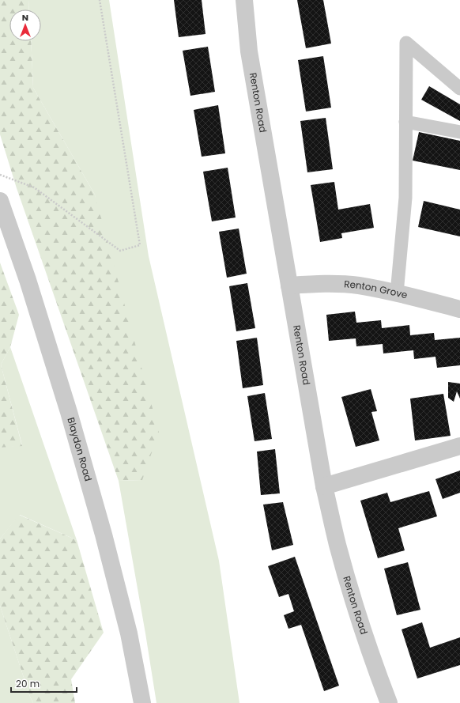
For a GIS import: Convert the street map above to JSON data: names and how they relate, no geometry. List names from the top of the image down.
{
  "streets": {
    "street": ["Renton Road", "Renton Grove", "Blaydon Road"]
  },
  "crossings": [
    ["Renton Road", "Renton Grove"]
  ],
  "scale_bar": "20 m",
  "north": "top"
}
